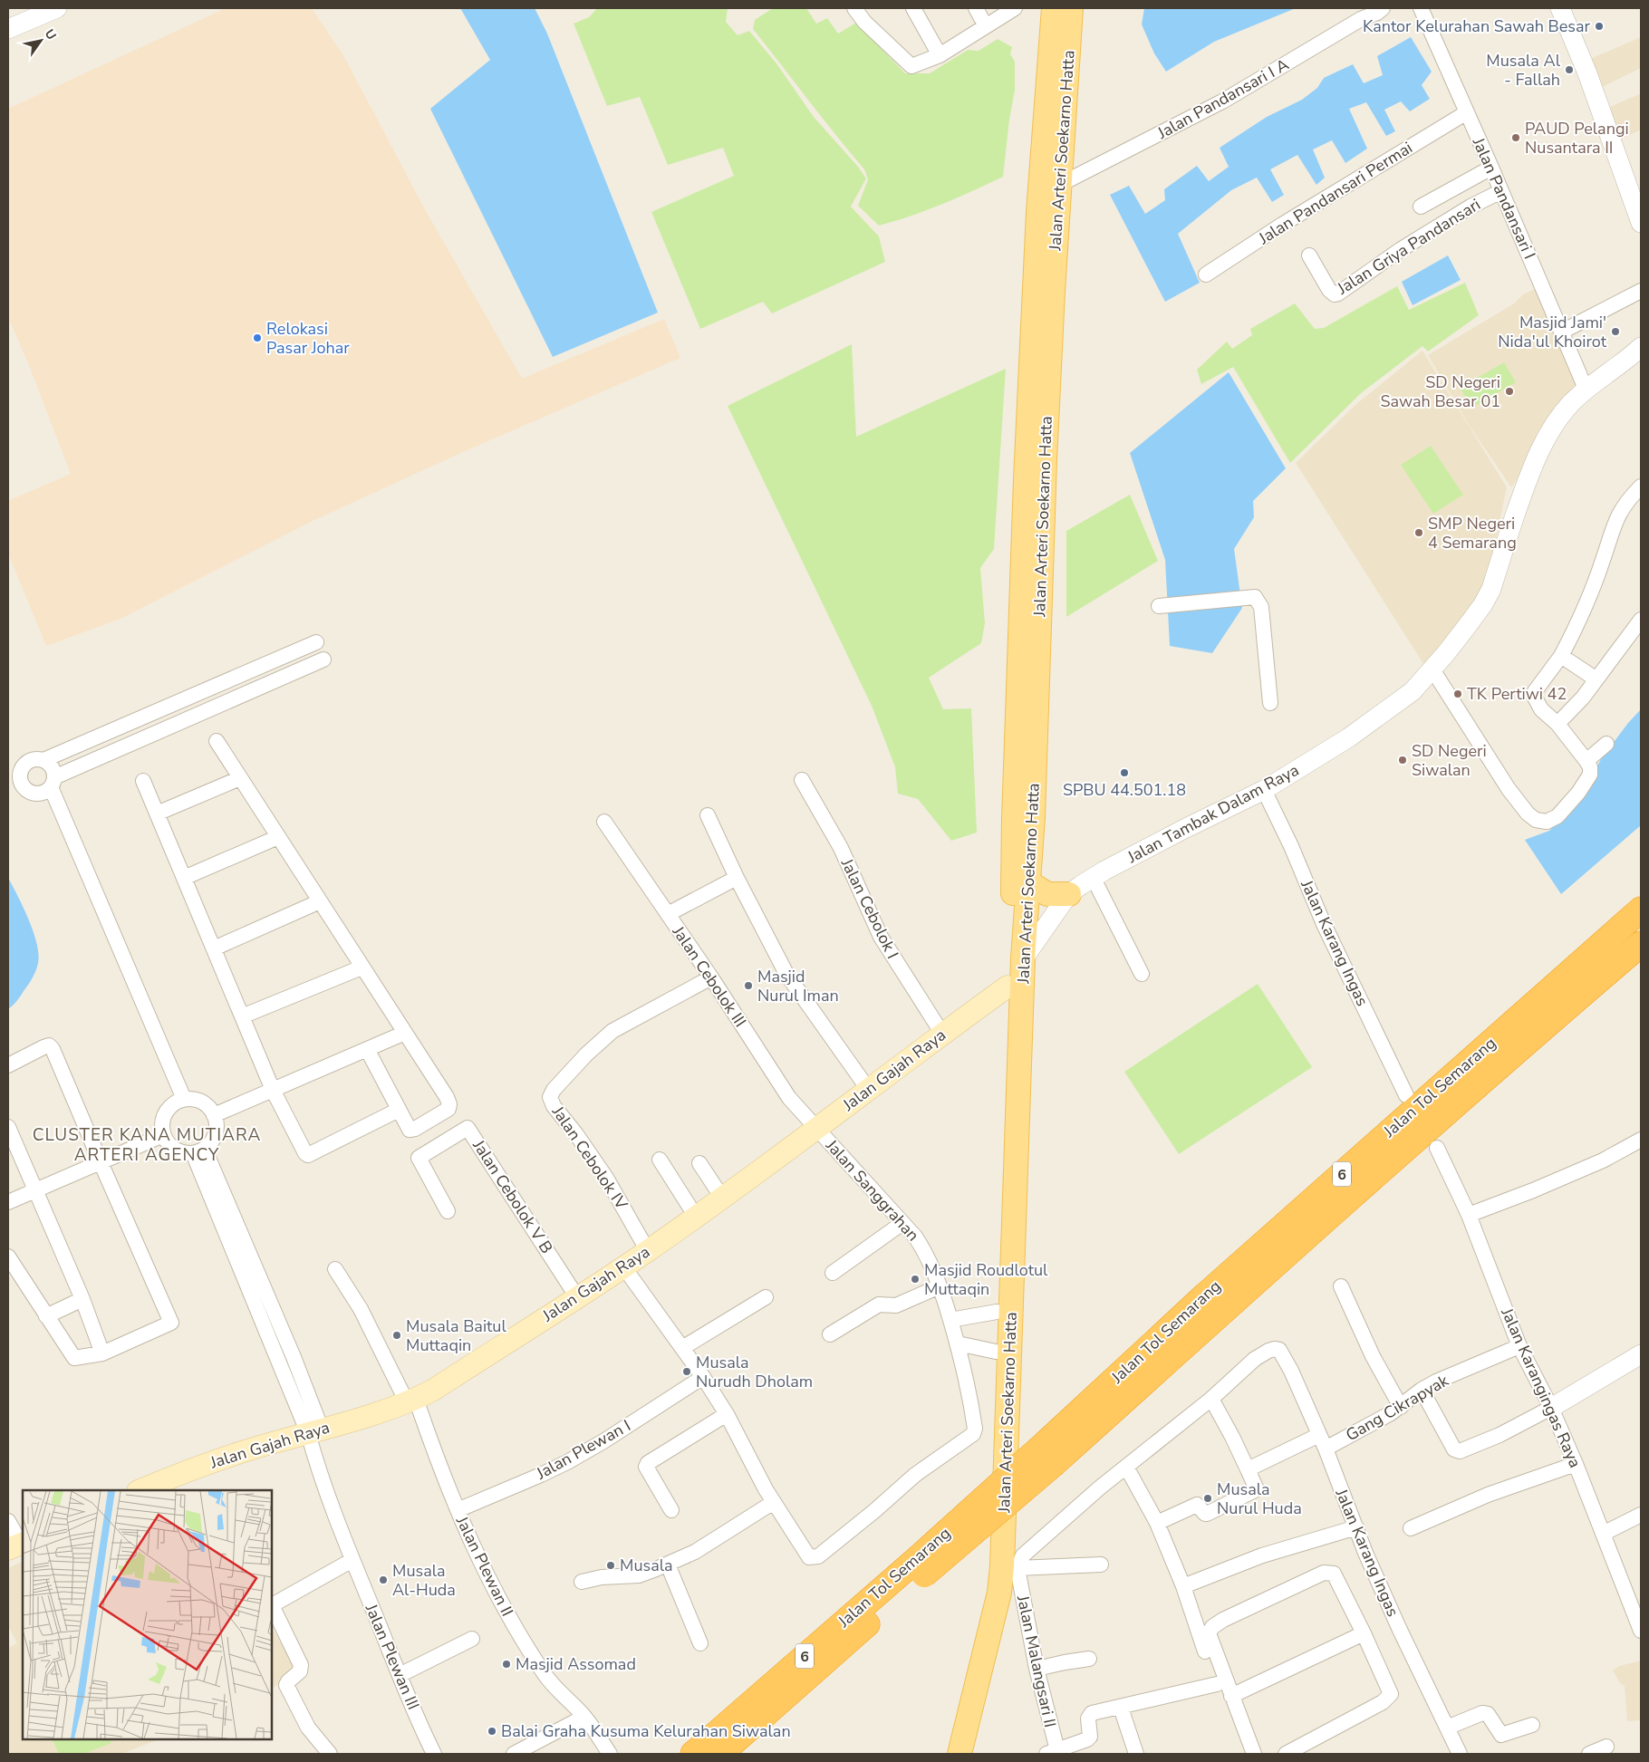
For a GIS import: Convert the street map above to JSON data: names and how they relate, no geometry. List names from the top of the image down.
{
  "streets": {
    "highway": ["Jalan Tol Semarang", "6"],
    "main road": ["Jalan Arteri Soekarno Hatta", "Jalan Gajah Raya"],
    "street": [
      "Jalan Pandansari I A",
      "Jalan Pandansari Permai",
      "Jalan Pandansari I",
      "Jalan Griya Pandansari",
      "Jalan Tambak Dalam Raya",
      "Jalan Cebolok I",
      "Jalan Karang Ingas",
      "Jalan Cebolok III",
      "Jalan Cebolok IV",
      "Jalan Sanggrahan",
      "Jalan Cebolok V B",
      "Jalan Karangingas Raya",
      "Gang Cikrapyak",
      "Jalan Plewan I",
      "Jalan Plewan II",
      "Jalan Plewan III",
      "Jalan Malangsari II"
    ]
  },
  "crossings": [
    ["Jalan Pandansari I A", "Jalan Arteri Soekarno Hatta"],
    ["Jalan Arteri Soekarno Hatta", "Jalan Tambak Dalam Raya"],
    ["Jalan Arteri Soekarno Hatta", "Jalan Gajah Raya"],
    ["Jalan Arteri Soekarno Hatta", "Jalan Malangsari II"],
    ["Jalan Pandansari Permai", "Jalan Pandansari I"],
    ["Jalan Pandansari I", "Jalan Griya Pandansari"],
    ["Jalan Pandansari I", "Jalan Tambak Dalam Raya"],
    ["Jalan Tambak Dalam Raya", "Jalan Karang Ingas"],
    ["Jalan Tambak Dalam Raya", "Jalan Gajah Raya"],
    ["Jalan Cebolok I", "Jalan Gajah Raya"],
    ["Jalan Karang Ingas", "Gang Cikrapyak"],
    ["Jalan Cebolok III", "Jalan Gajah Raya"],
    ["Jalan Cebolok III", "Jalan Cebolok IV"],
    ["Jalan Cebolok III", "Jalan Sanggrahan"],
    ["Jalan Gajah Raya", "Jalan Cebolok IV"],
    ["Jalan Gajah Raya", "Jalan Sanggrahan"],
    ["Jalan Gajah Raya", "Jalan Cebolok V B"],
    ["Jalan Gajah Raya", "Jalan Plewan II"],
    ["Jalan Gajah Raya", "Jalan Plewan III"],
    ["Jalan Karangingas Raya", "Gang Cikrapyak"],
    ["Jalan Plewan I", "Jalan Plewan II"]
  ],
  "districts": ["CLUSTER KANA MUTIARA ARTERI AGENCY"],
  "places": [
    "Kantor Kelurahan Sawah Besar",
    "Musala Al - Fallah",
    "PAUD Pelangi Nusantara II",
    "Masjid Jami' Nida'ul Khoirot",
    "Relokasi Pasar Johar",
    "SD Negeri Sawah Besar 01",
    "SMP Negeri 4 Semarang",
    "TK Pertiwi 42",
    "SD Negeri Siwalan",
    "SPBU 44.501.18",
    "Masjid Nurul Iman",
    "Masjid Roudlotul Muttaqin",
    "Musala Baitul Muttaqin",
    "Musala Nurudh Dholam",
    "Musala Nurul Huda",
    "Musala",
    "Musala Al-Huda",
    "Masjid Assomad",
    "Balai Graha Kusuma Kelurahan Siwalan"
  ],
  "north": "top right"
}
